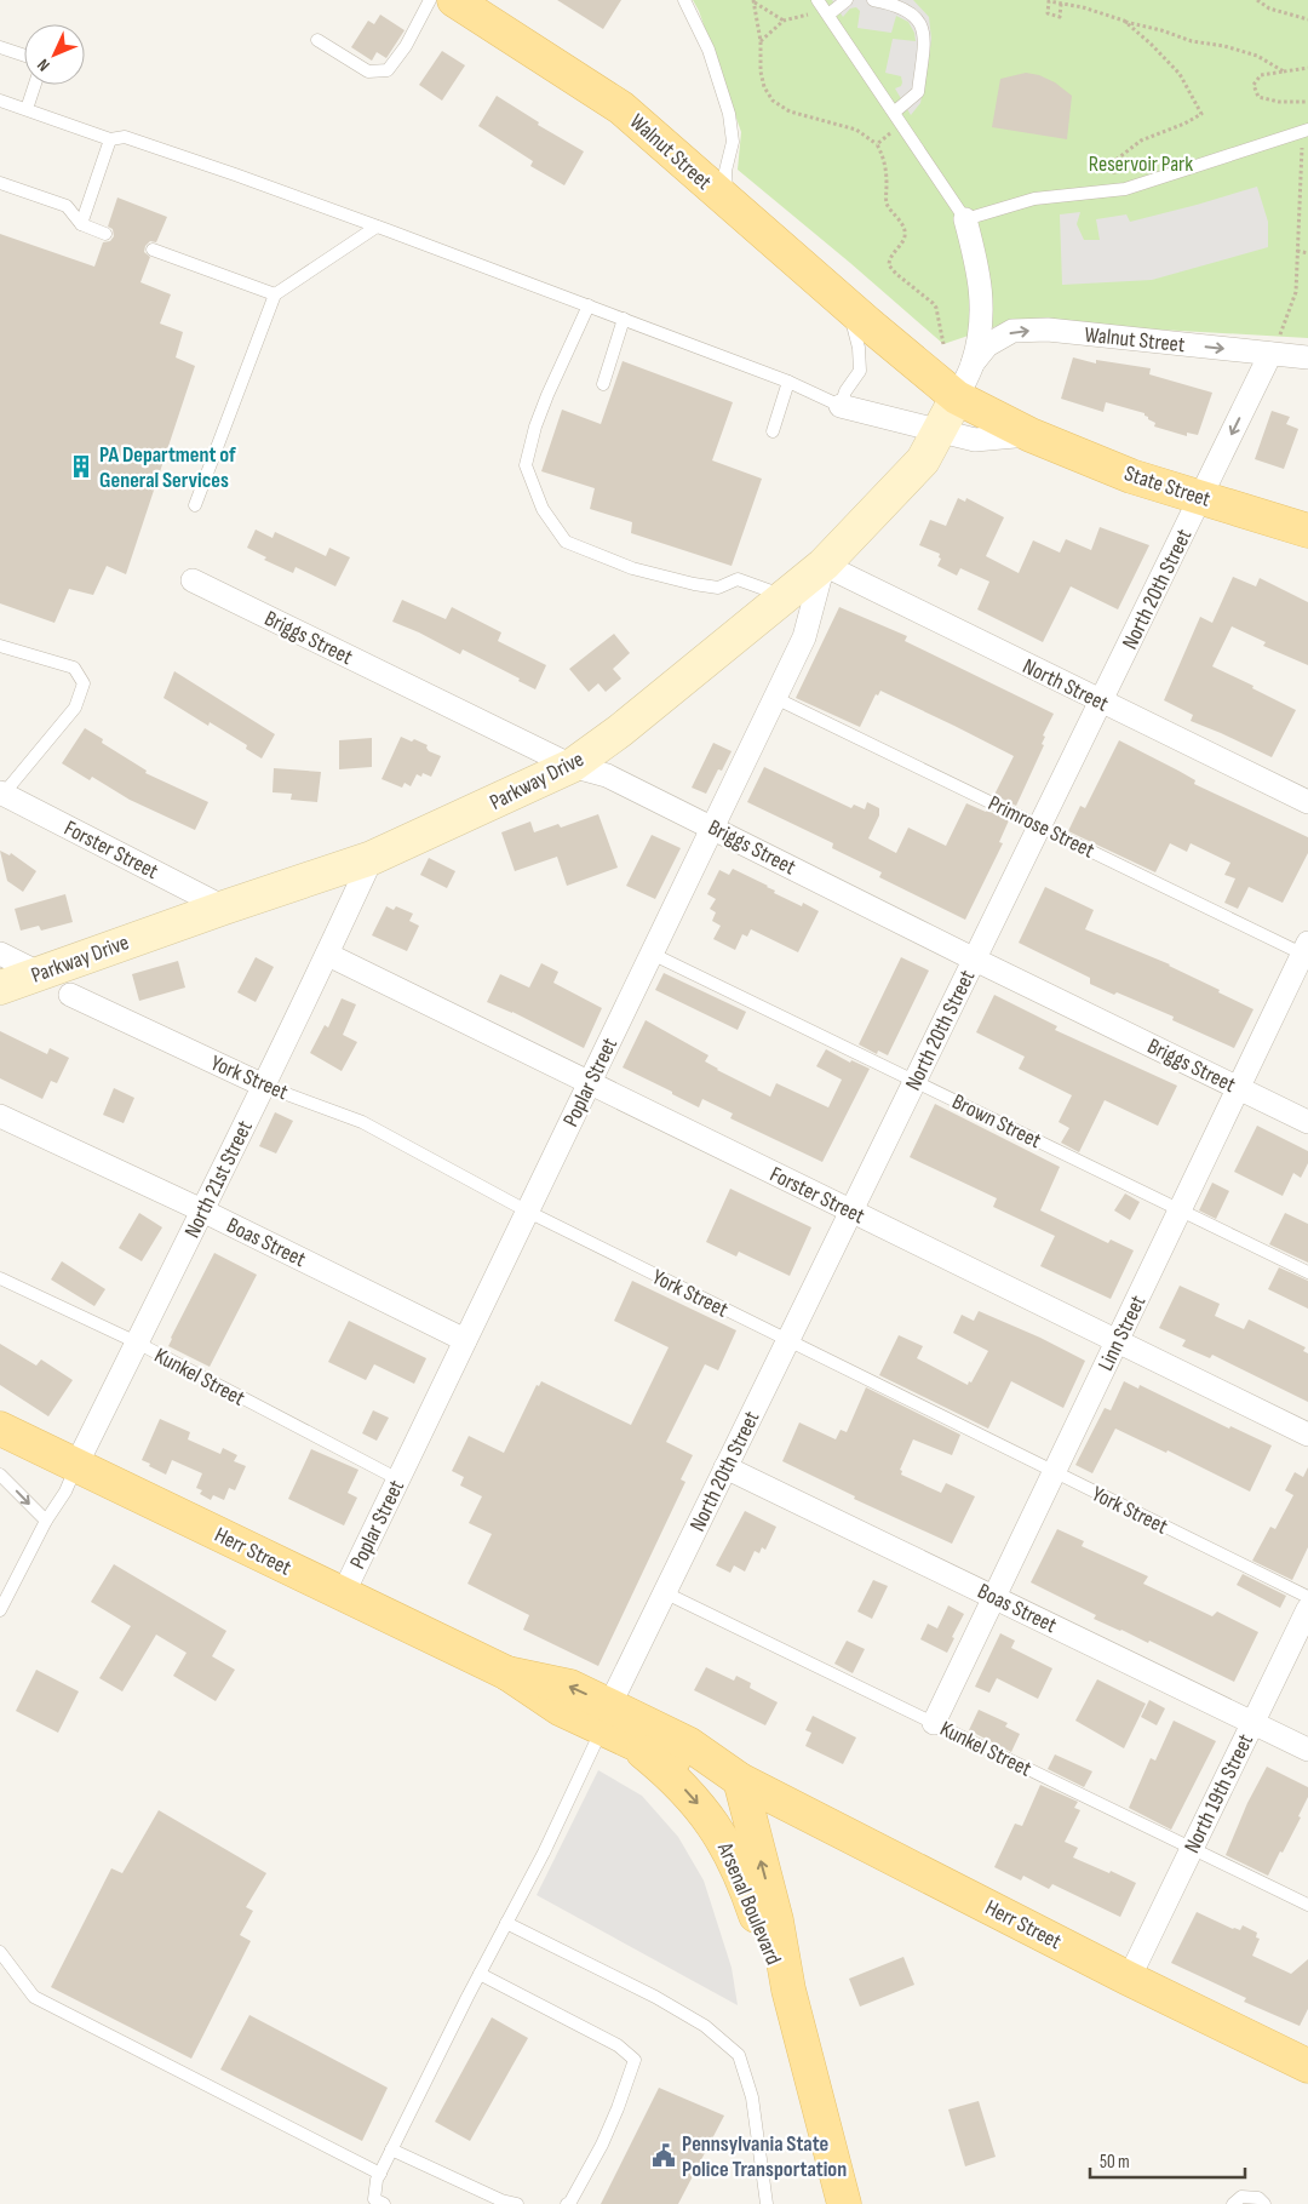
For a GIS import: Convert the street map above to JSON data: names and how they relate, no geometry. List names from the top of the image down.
{
  "streets": {
    "main road": [
      "Walnut Street",
      "State Street",
      "Herr Street",
      "Arsenal Boulevard"
    ],
    "street": [
      "North 20th Street",
      "Briggs Street",
      "North Street",
      "Parkway Drive",
      "Forster Street",
      "York Street",
      "Poplar Street",
      "North 21st Street",
      "Boas Street",
      "Linn Street",
      "North 19th Street"
    ],
    "lane": ["Primrose Street", "Brown Street", "Kunkel Street"]
  },
  "crossings": [
    ["Walnut Street", "State Street"],
    ["Walnut Street", "North 20th Street"],
    ["Walnut Street", "Parkway Drive"],
    ["State Street", "North 20th Street"],
    ["State Street", "Parkway Drive"],
    ["North 20th Street", "Briggs Street"],
    ["North 20th Street", "North Street"],
    ["North 20th Street", "Primrose Street"],
    ["North 20th Street", "Forster Street"],
    ["North 20th Street", "York Street"],
    ["North 20th Street", "Brown Street"],
    ["North 20th Street", "Boas Street"],
    ["North 20th Street", "Kunkel Street"],
    ["North 20th Street", "Herr Street"],
    ["Briggs Street", "Parkway Drive"],
    ["Briggs Street", "Poplar Street"],
    ["Briggs Street", "Linn Street"],
    ["North Street", "Parkway Drive"],
    ["North Street", "Poplar Street"],
    ["Parkway Drive", "Forster Street"],
    ["Parkway Drive", "Poplar Street"],
    ["Parkway Drive", "North 21st Street"],
    ["Primrose Street", "Poplar Street"],
    ["Primrose Street", "Linn Street"],
    ["Forster Street", "Poplar Street"],
    ["Forster Street", "North 21st Street"],
    ["Forster Street", "Linn Street"],
    ["York Street", "Poplar Street"],
    ["York Street", "North 21st Street"],
    ["York Street", "Linn Street"],
    ["Poplar Street", "Brown Street"],
    ["Poplar Street", "Boas Street"],
    ["Poplar Street", "Kunkel Street"],
    ["Poplar Street", "Herr Street"],
    ["Brown Street", "Linn Street"],
    ["North 21st Street", "Boas Street"],
    ["North 21st Street", "Kunkel Street"],
    ["North 21st Street", "Herr Street"],
    ["Boas Street", "Linn Street"],
    ["Boas Street", "North 19th Street"],
    ["Linn Street", "Kunkel Street"],
    ["Kunkel Street", "North 19th Street"],
    ["Herr Street", "North 19th Street"],
    ["Herr Street", "Arsenal Boulevard"]
  ],
  "parks": ["Reservoir Park"],
  "places": {
    "building": ["PA Department of General Services"],
    "public building": ["Pennsylvania State Police Transportation"]
  },
  "scale_bar": "50 m",
  "north": "bottom left"
}
